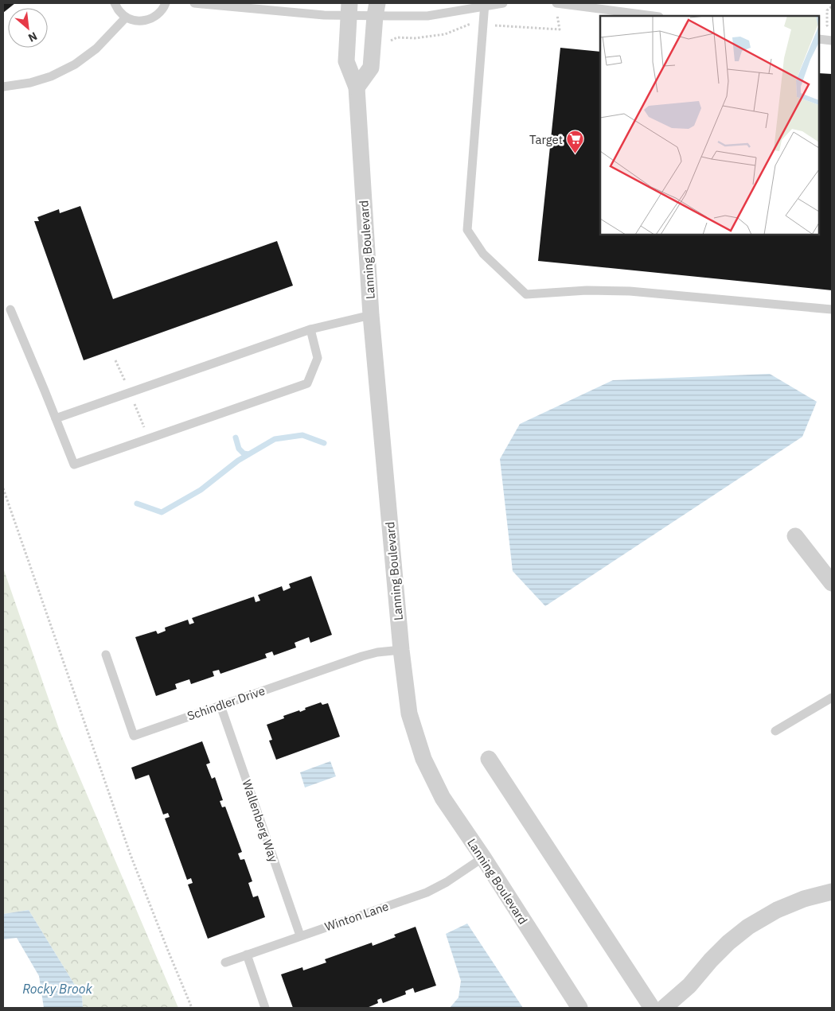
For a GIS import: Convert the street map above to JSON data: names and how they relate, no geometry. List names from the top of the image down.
{
  "streets": {
    "street": ["Lanning Boulevard"],
    "lane": ["Schindler Drive", "Wallenberg Way", "Winton Lane"]
  },
  "crossings": [
    ["Lanning Boulevard", "Schindler Drive"],
    ["Lanning Boulevard", "Winton Lane"],
    ["Schindler Drive", "Wallenberg Way"],
    ["Wallenberg Way", "Winton Lane"]
  ],
  "water": ["Rocky Brook"],
  "places": {
    "supermarket": ["Target"]
  },
  "north": "bottom right"
}
